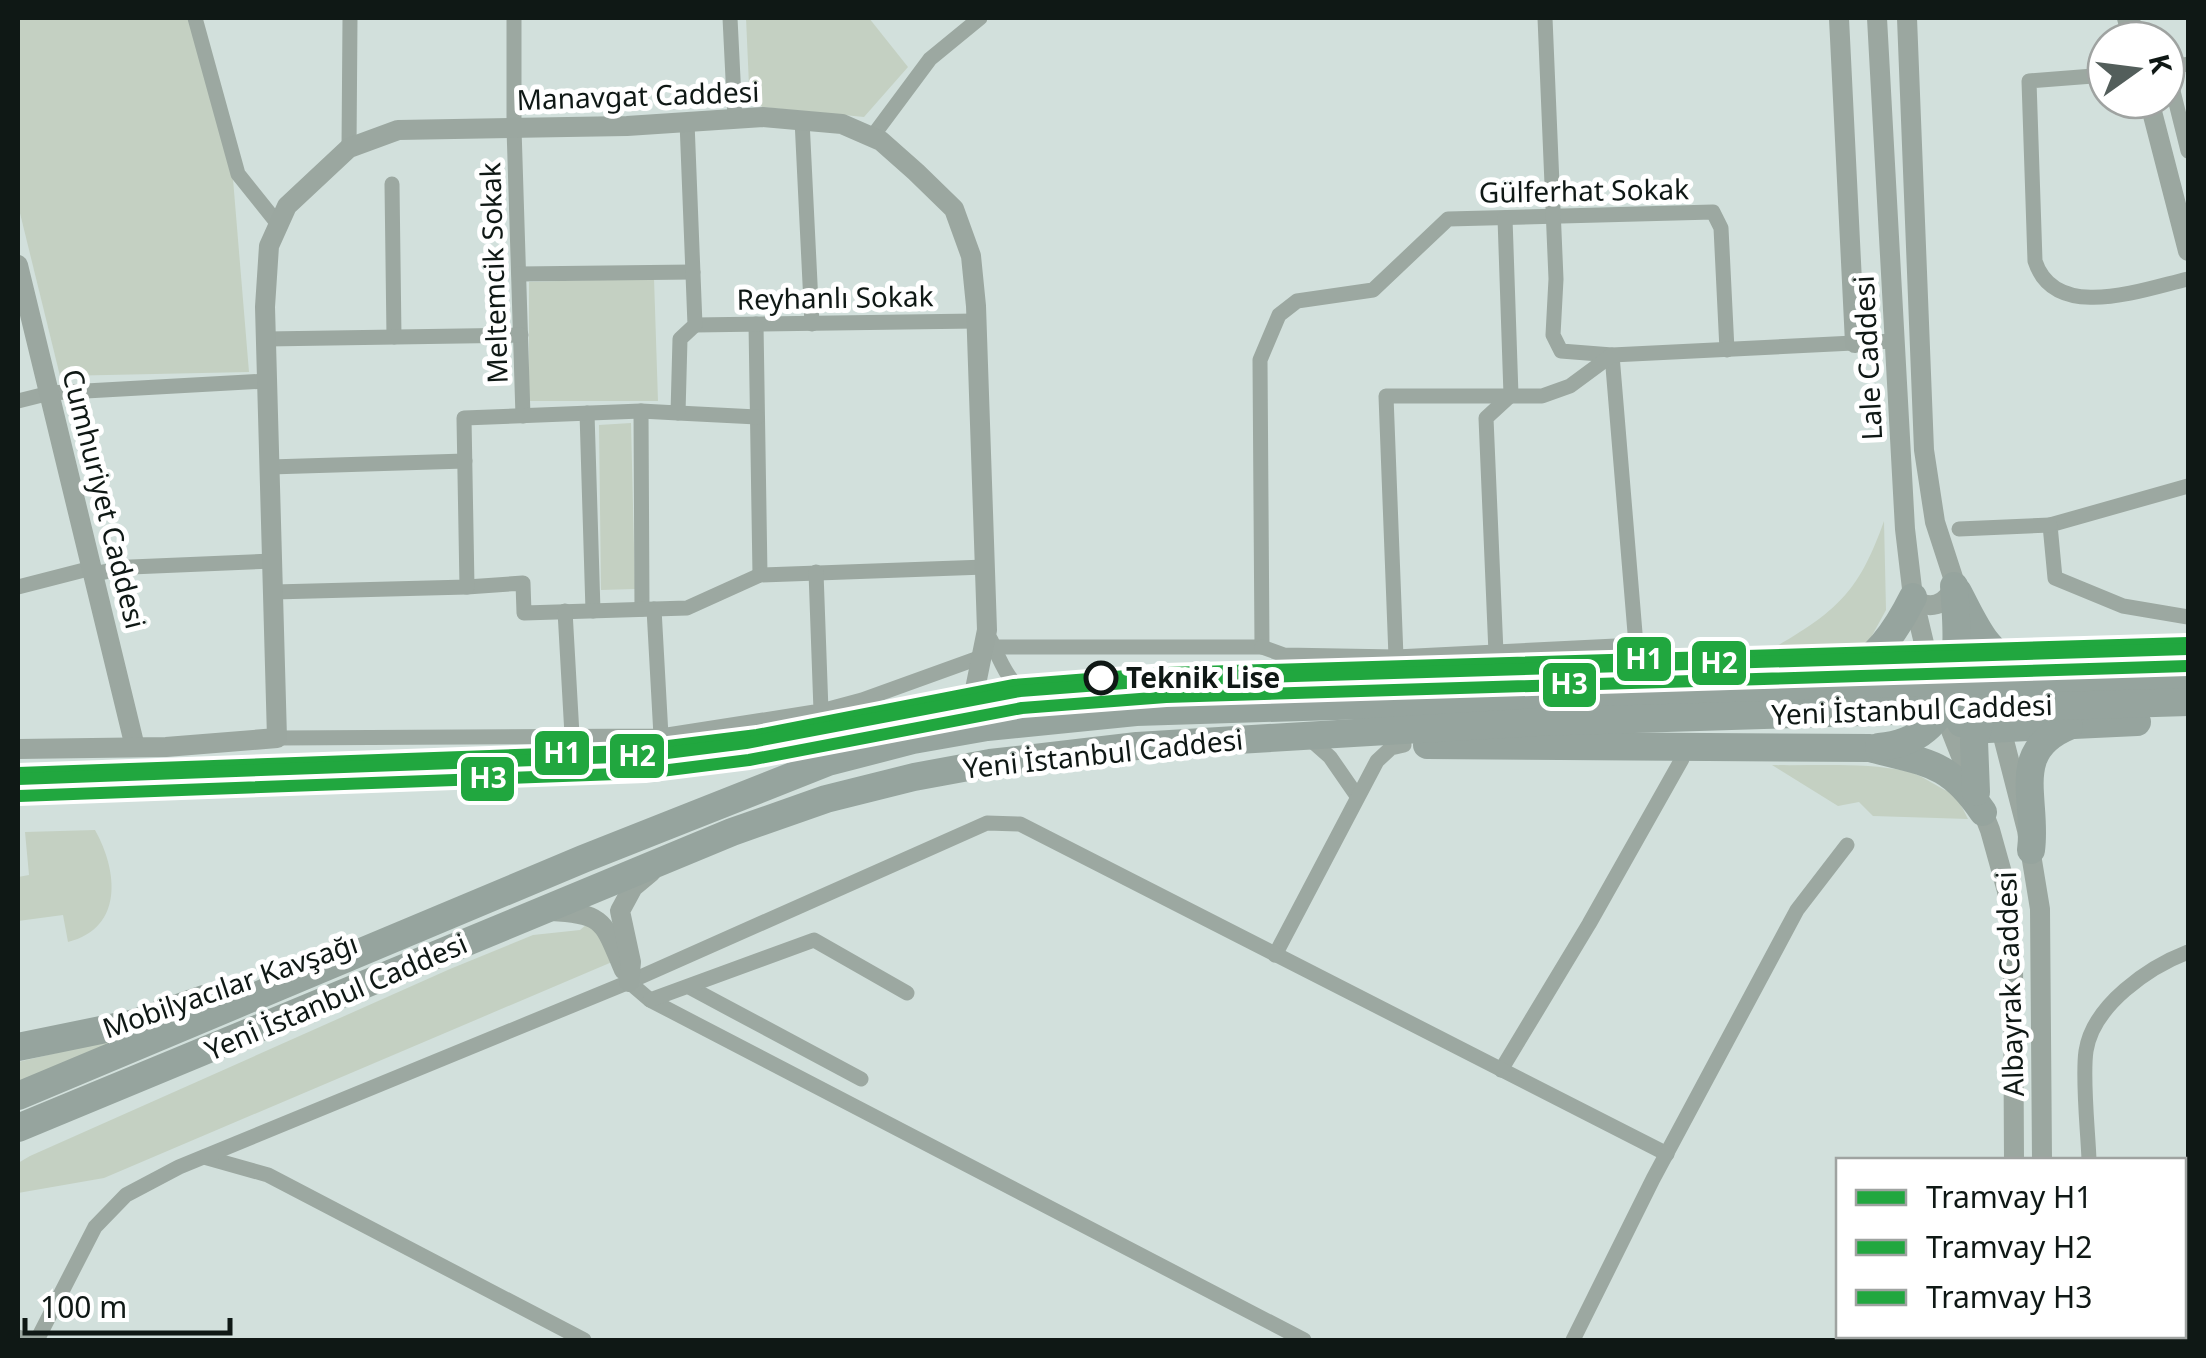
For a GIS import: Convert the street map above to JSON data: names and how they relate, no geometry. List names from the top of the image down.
{
  "streets": {
    "highway": ["Yeni İstanbul Caddesi", "Mobilyacılar Kavşağı"],
    "street": [
      "Manavgat Caddesi",
      "Gülferhat Sokak",
      "Meltemcik Sokak",
      "Reyhanlı Sokak",
      "Lale Caddesi",
      "Cumhuriyet Caddesi",
      "Albayrak Caddesi"
    ]
  },
  "crossings": [
    ["Manavgat Caddesi", "Meltemcik Sokak"],
    ["Manavgat Caddesi", "Reyhanlı Sokak"],
    ["Manavgat Caddesi", "Yeni İstanbul Caddesi"],
    ["Yeni İstanbul Caddesi", "Mobilyacılar Kavşağı"]
  ],
  "places": ["Teknik Lise"],
  "lines": ["tram line H1", "tram line H2", "tram line H3"],
  "legend": ["Tramvay H1", "Tramvay H2", "Tramvay H3"],
  "scale_bar": "100 m",
  "north": "right"
}
